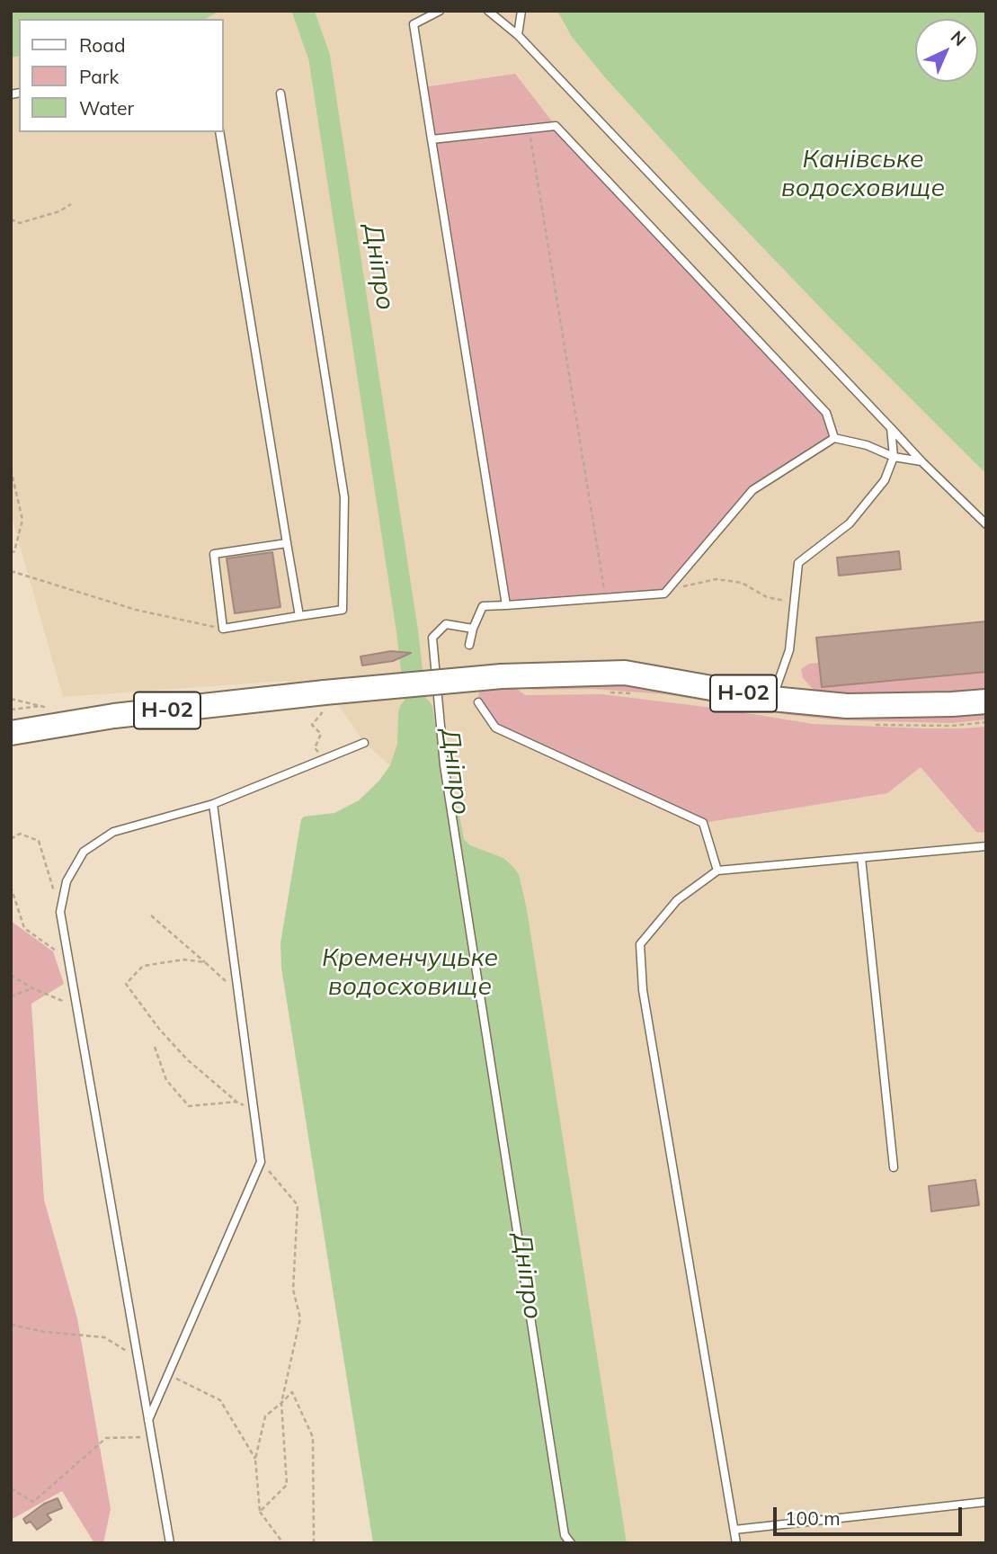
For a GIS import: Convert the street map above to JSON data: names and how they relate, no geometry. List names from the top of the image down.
{
  "streets": {
    "main road": ["Н-02"]
  },
  "water": ["Канівське водосховище", "Дніпро", "Кременчуцьке водосховище"],
  "legend": ["Road", "Park", "Water"],
  "scale_bar": "100 m",
  "north": "top right"
}
